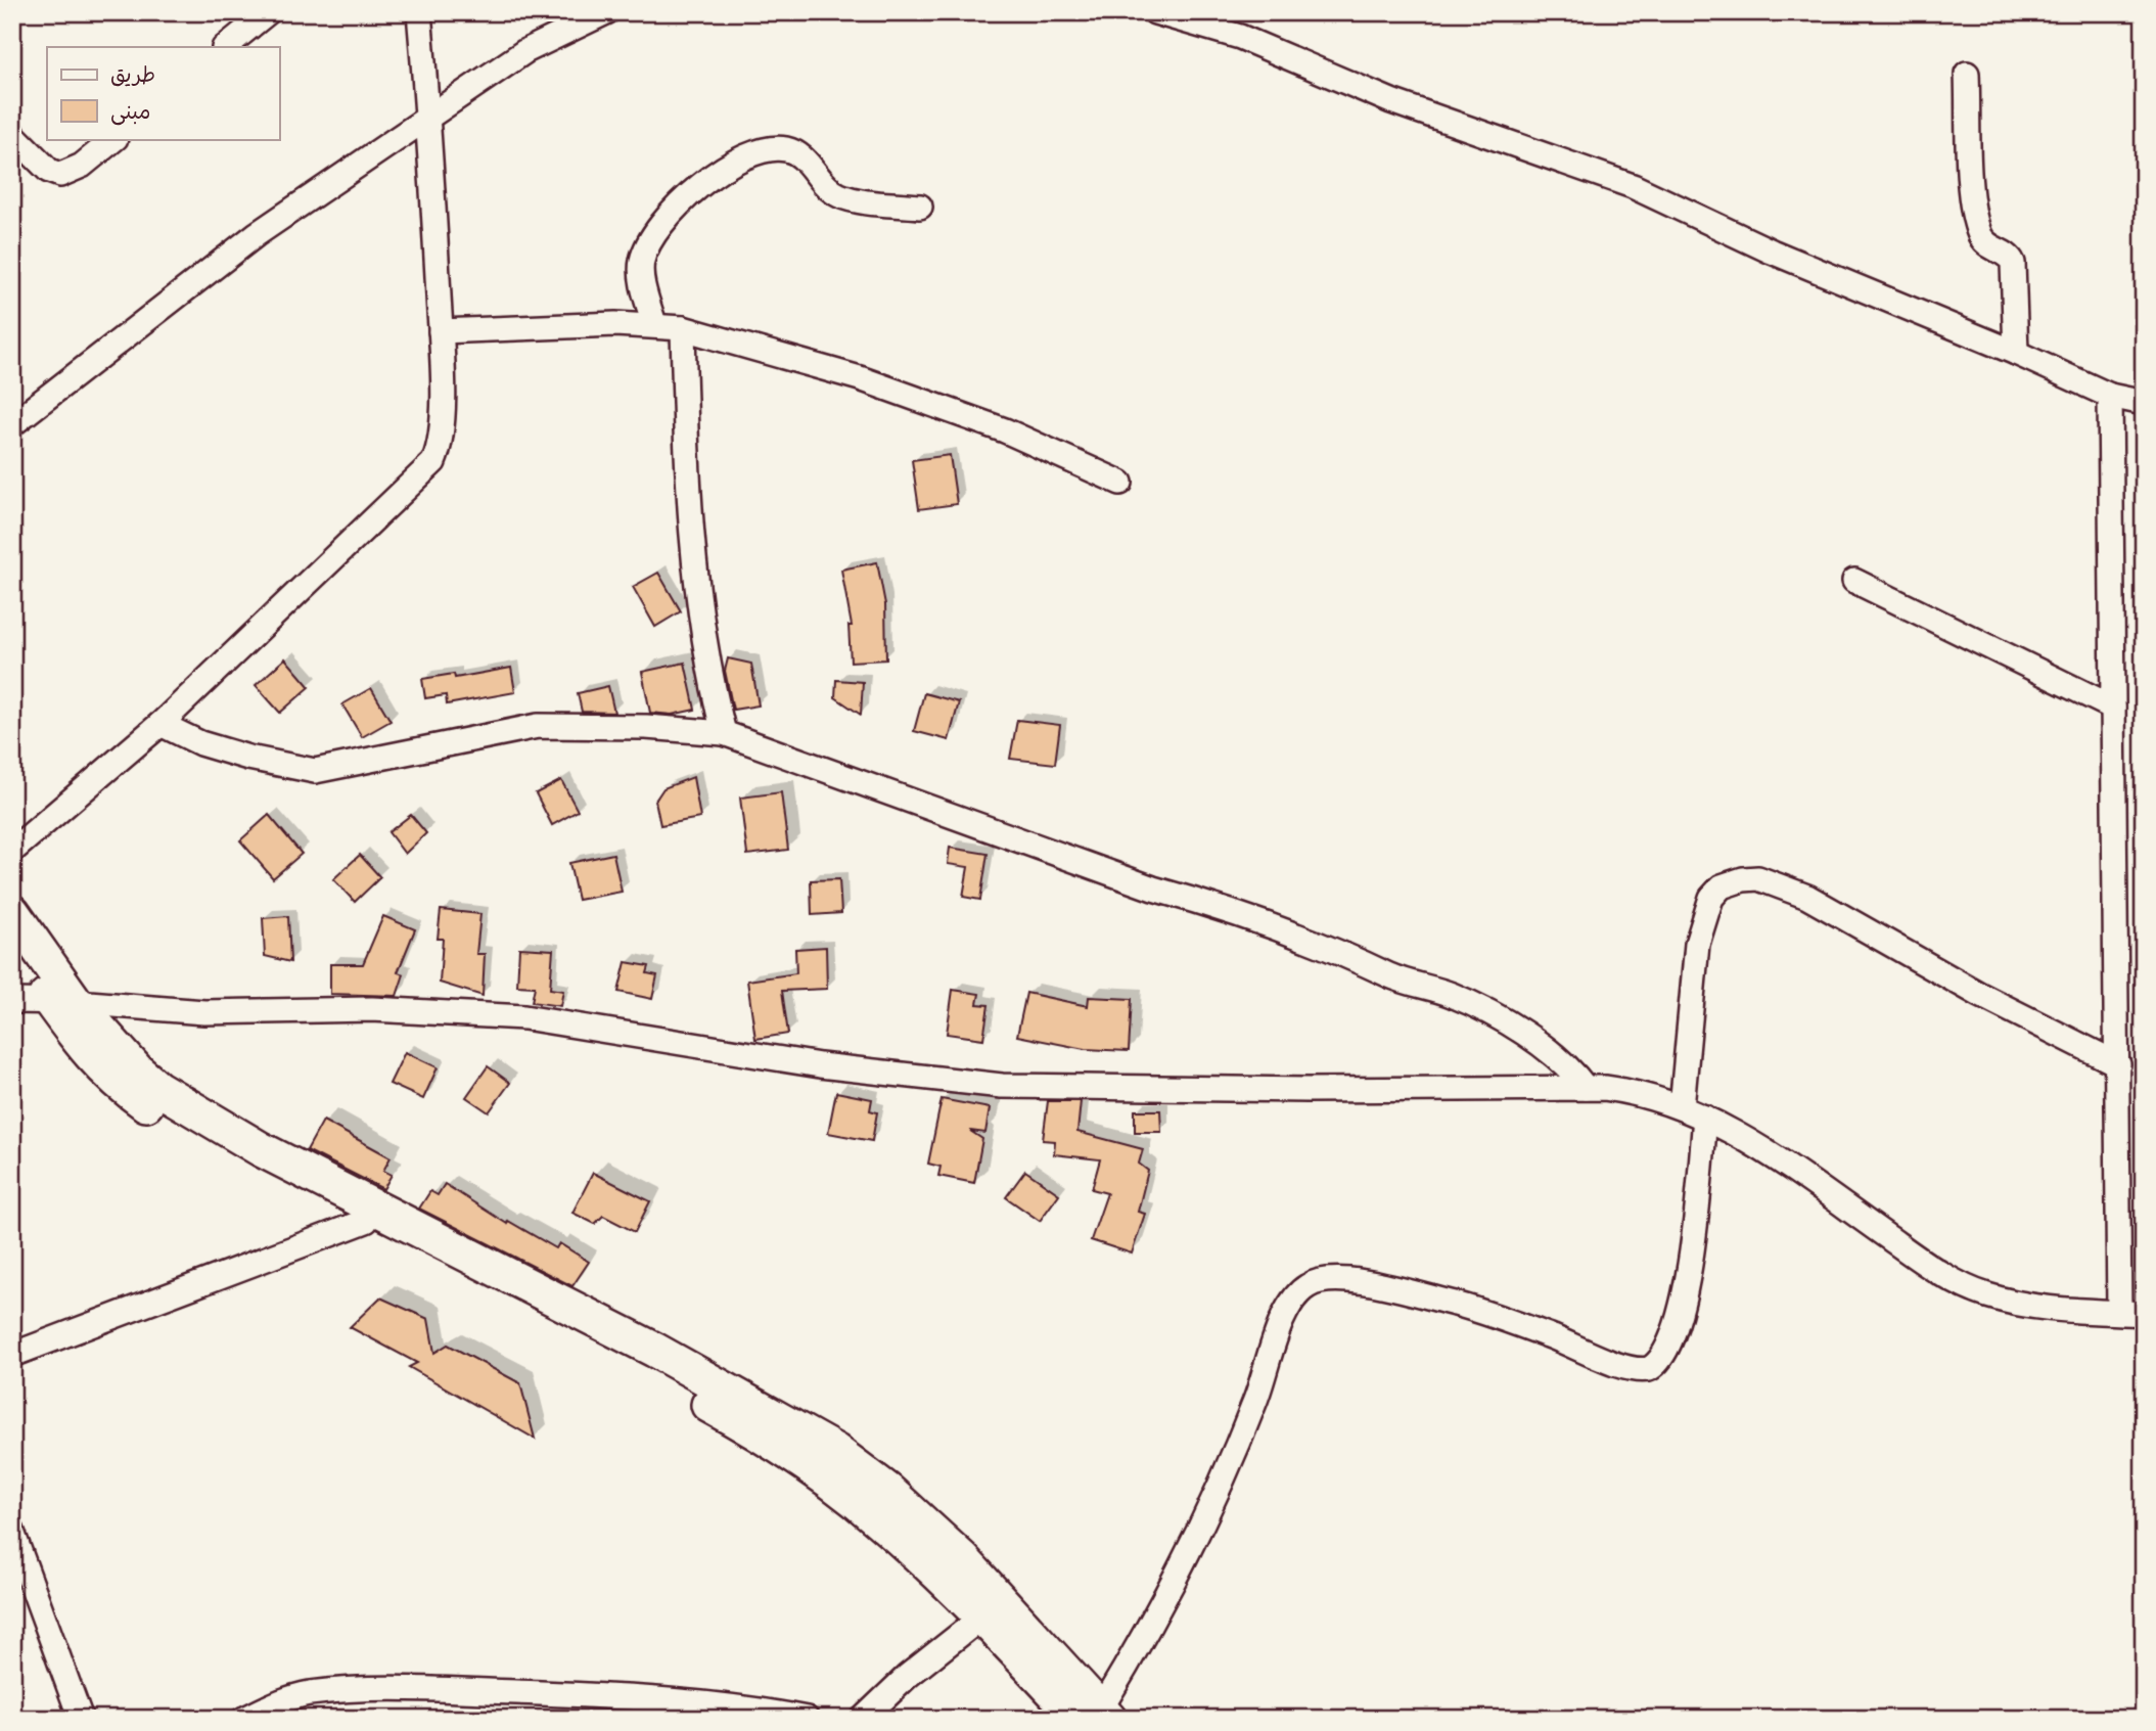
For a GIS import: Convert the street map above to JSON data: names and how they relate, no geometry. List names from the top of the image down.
{
  "legend": ["طريق", "مبنى"]
}
